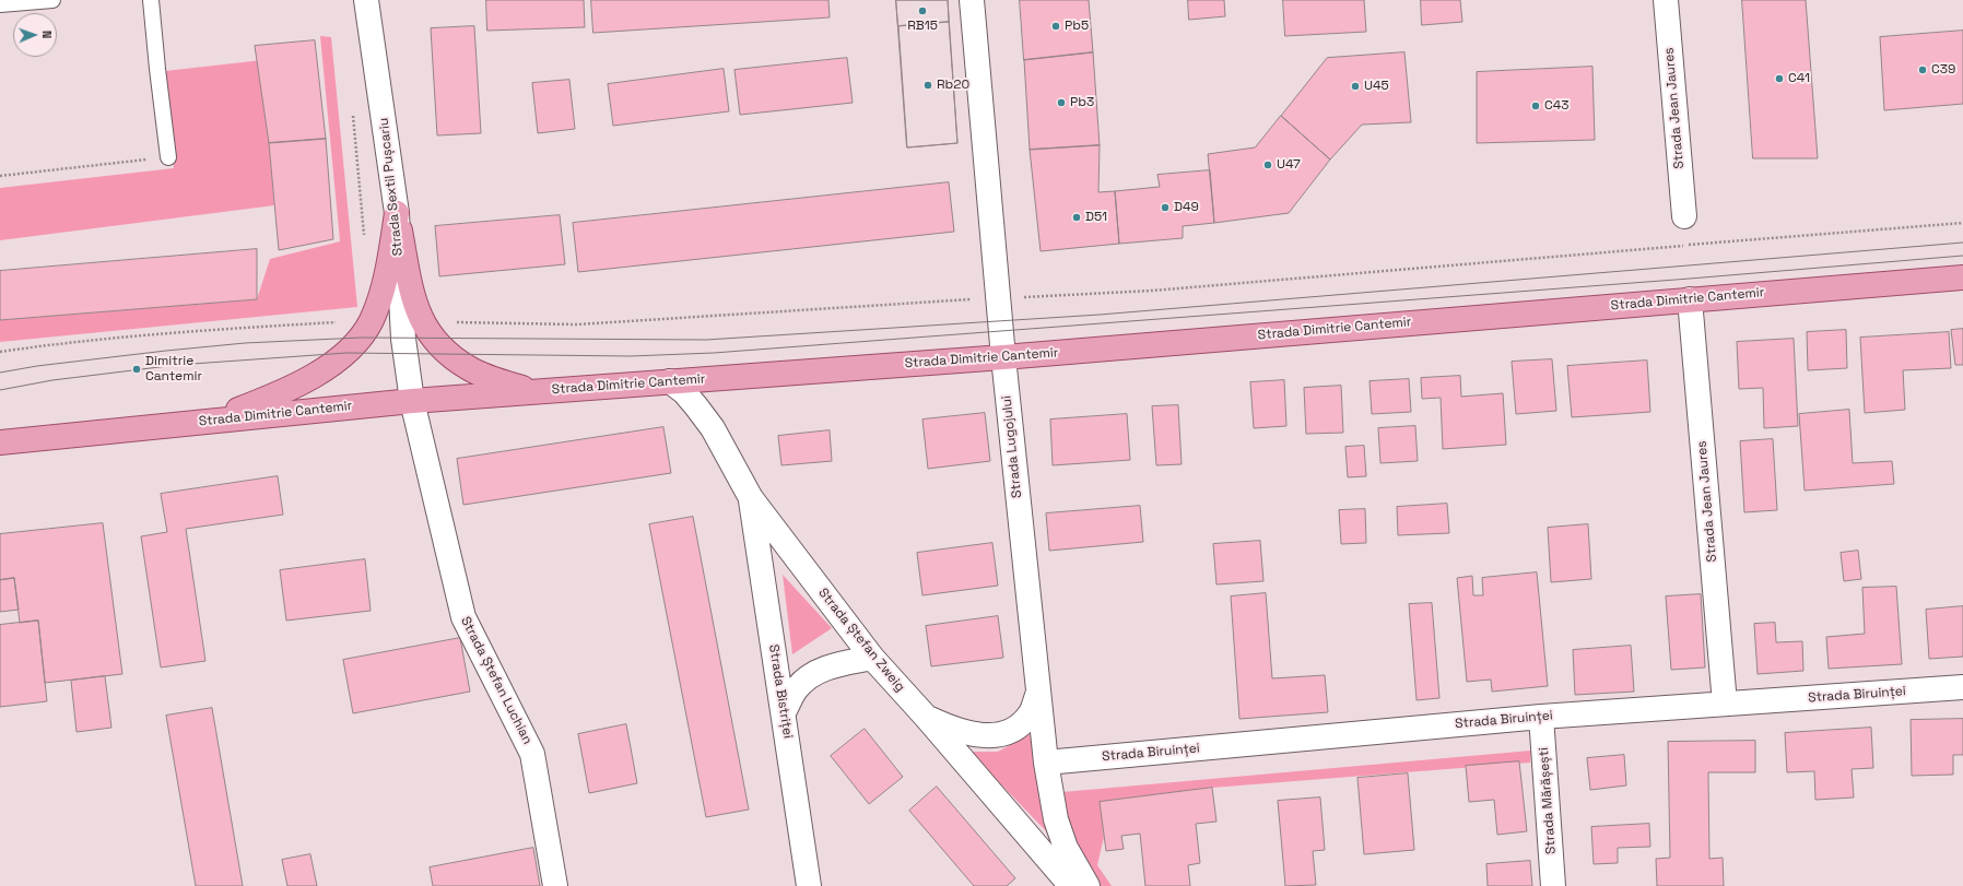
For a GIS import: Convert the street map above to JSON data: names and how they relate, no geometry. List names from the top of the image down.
{
  "streets": {
    "main road": ["Strada Dimitrie Cantemir"],
    "street": [
      "Strada Jean Jaures",
      "Strada Sextil Pușcariu",
      "Strada Lugojului",
      "Strada Ștefan Zweig",
      "Strada Ștefan Luchian",
      "Strada Bistriței",
      "Strada Biruinței",
      "Strada Mărășești"
    ]
  },
  "crossings": [
    ["Strada Jean Jaures", "Strada Dimitrie Cantemir"],
    ["Strada Jean Jaures", "Strada Biruinței"],
    ["Strada Sextil Pușcariu", "Strada Dimitrie Cantemir"],
    ["Strada Sextil Pușcariu", "Strada Ștefan Luchian"],
    ["Strada Dimitrie Cantemir", "Strada Lugojului"],
    ["Strada Dimitrie Cantemir", "Strada Ștefan Zweig"],
    ["Strada Dimitrie Cantemir", "Strada Ștefan Luchian"],
    ["Strada Lugojului", "Strada Biruinței"],
    ["Strada Ștefan Zweig", "Strada Bistriței"],
    ["Strada Biruinței", "Strada Mărășești"]
  ],
  "places": [
    "RB15",
    "Pb5",
    "C39",
    "C41",
    "Rb20",
    "U45",
    "Pb3",
    "C43",
    "U47",
    "D49",
    "D51",
    "Dimitrie Cantemir"
  ],
  "north": "right"
}
